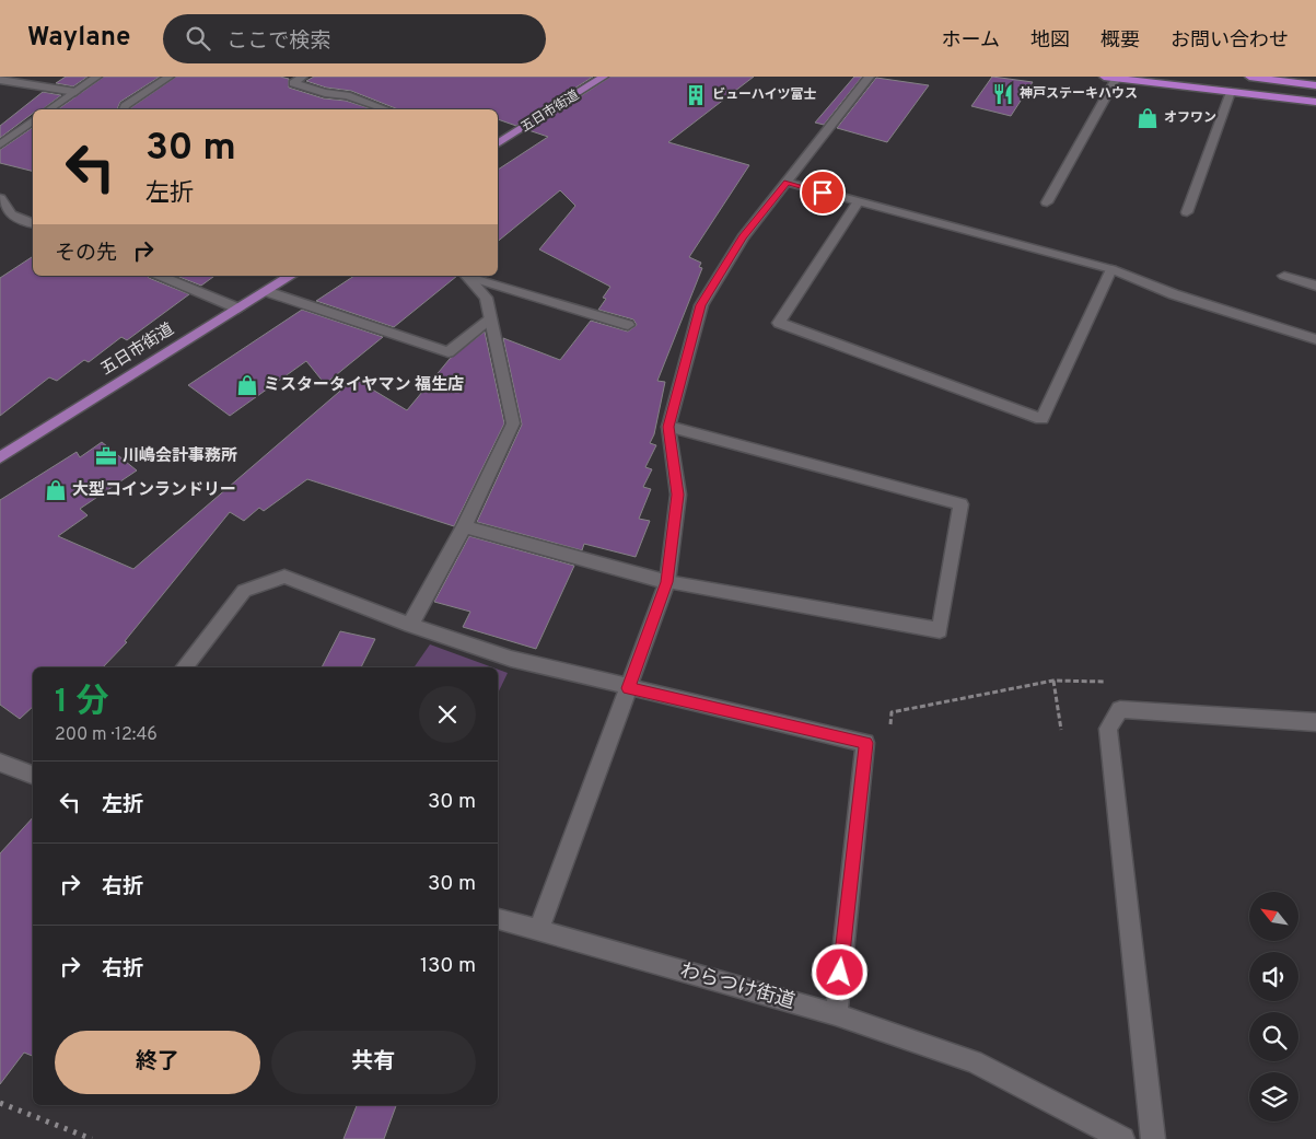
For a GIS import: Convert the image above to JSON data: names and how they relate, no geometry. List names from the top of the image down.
{
  "streets": {
    "main road": ["五日市街道"],
    "street": ["わらつけ街道"]
  },
  "places": {
    "restaurant": ["神戸ステーキハウス"],
    "building": ["ビューハイツ富士"],
    "shop": ["オフワン", "ミスタータイヤマン 福生店", "大型コインランドリー"],
    "office": ["川嶋会計事務所"]
  },
  "north": "top left",
  "page": {
    "header": "Waylane",
    "search": "ここで検索",
    "nav": [
      "ホーム",
      "地図",
      "概要",
      "お問い合わせ"
    ],
    "turn": ["30 m", "左折"],
    "then": "その先",
    "heading": ["1 分", "200 m · 12:46"],
    "list": [
      {
        "name": "左折",
        "value": "30 m"
      },
      {
        "name": "右折",
        "value": "30 m"
      },
      {
        "name": "右折",
        "value": "130 m"
      }
    ],
    "buttons": ["終了", "共有"]
  }
}
